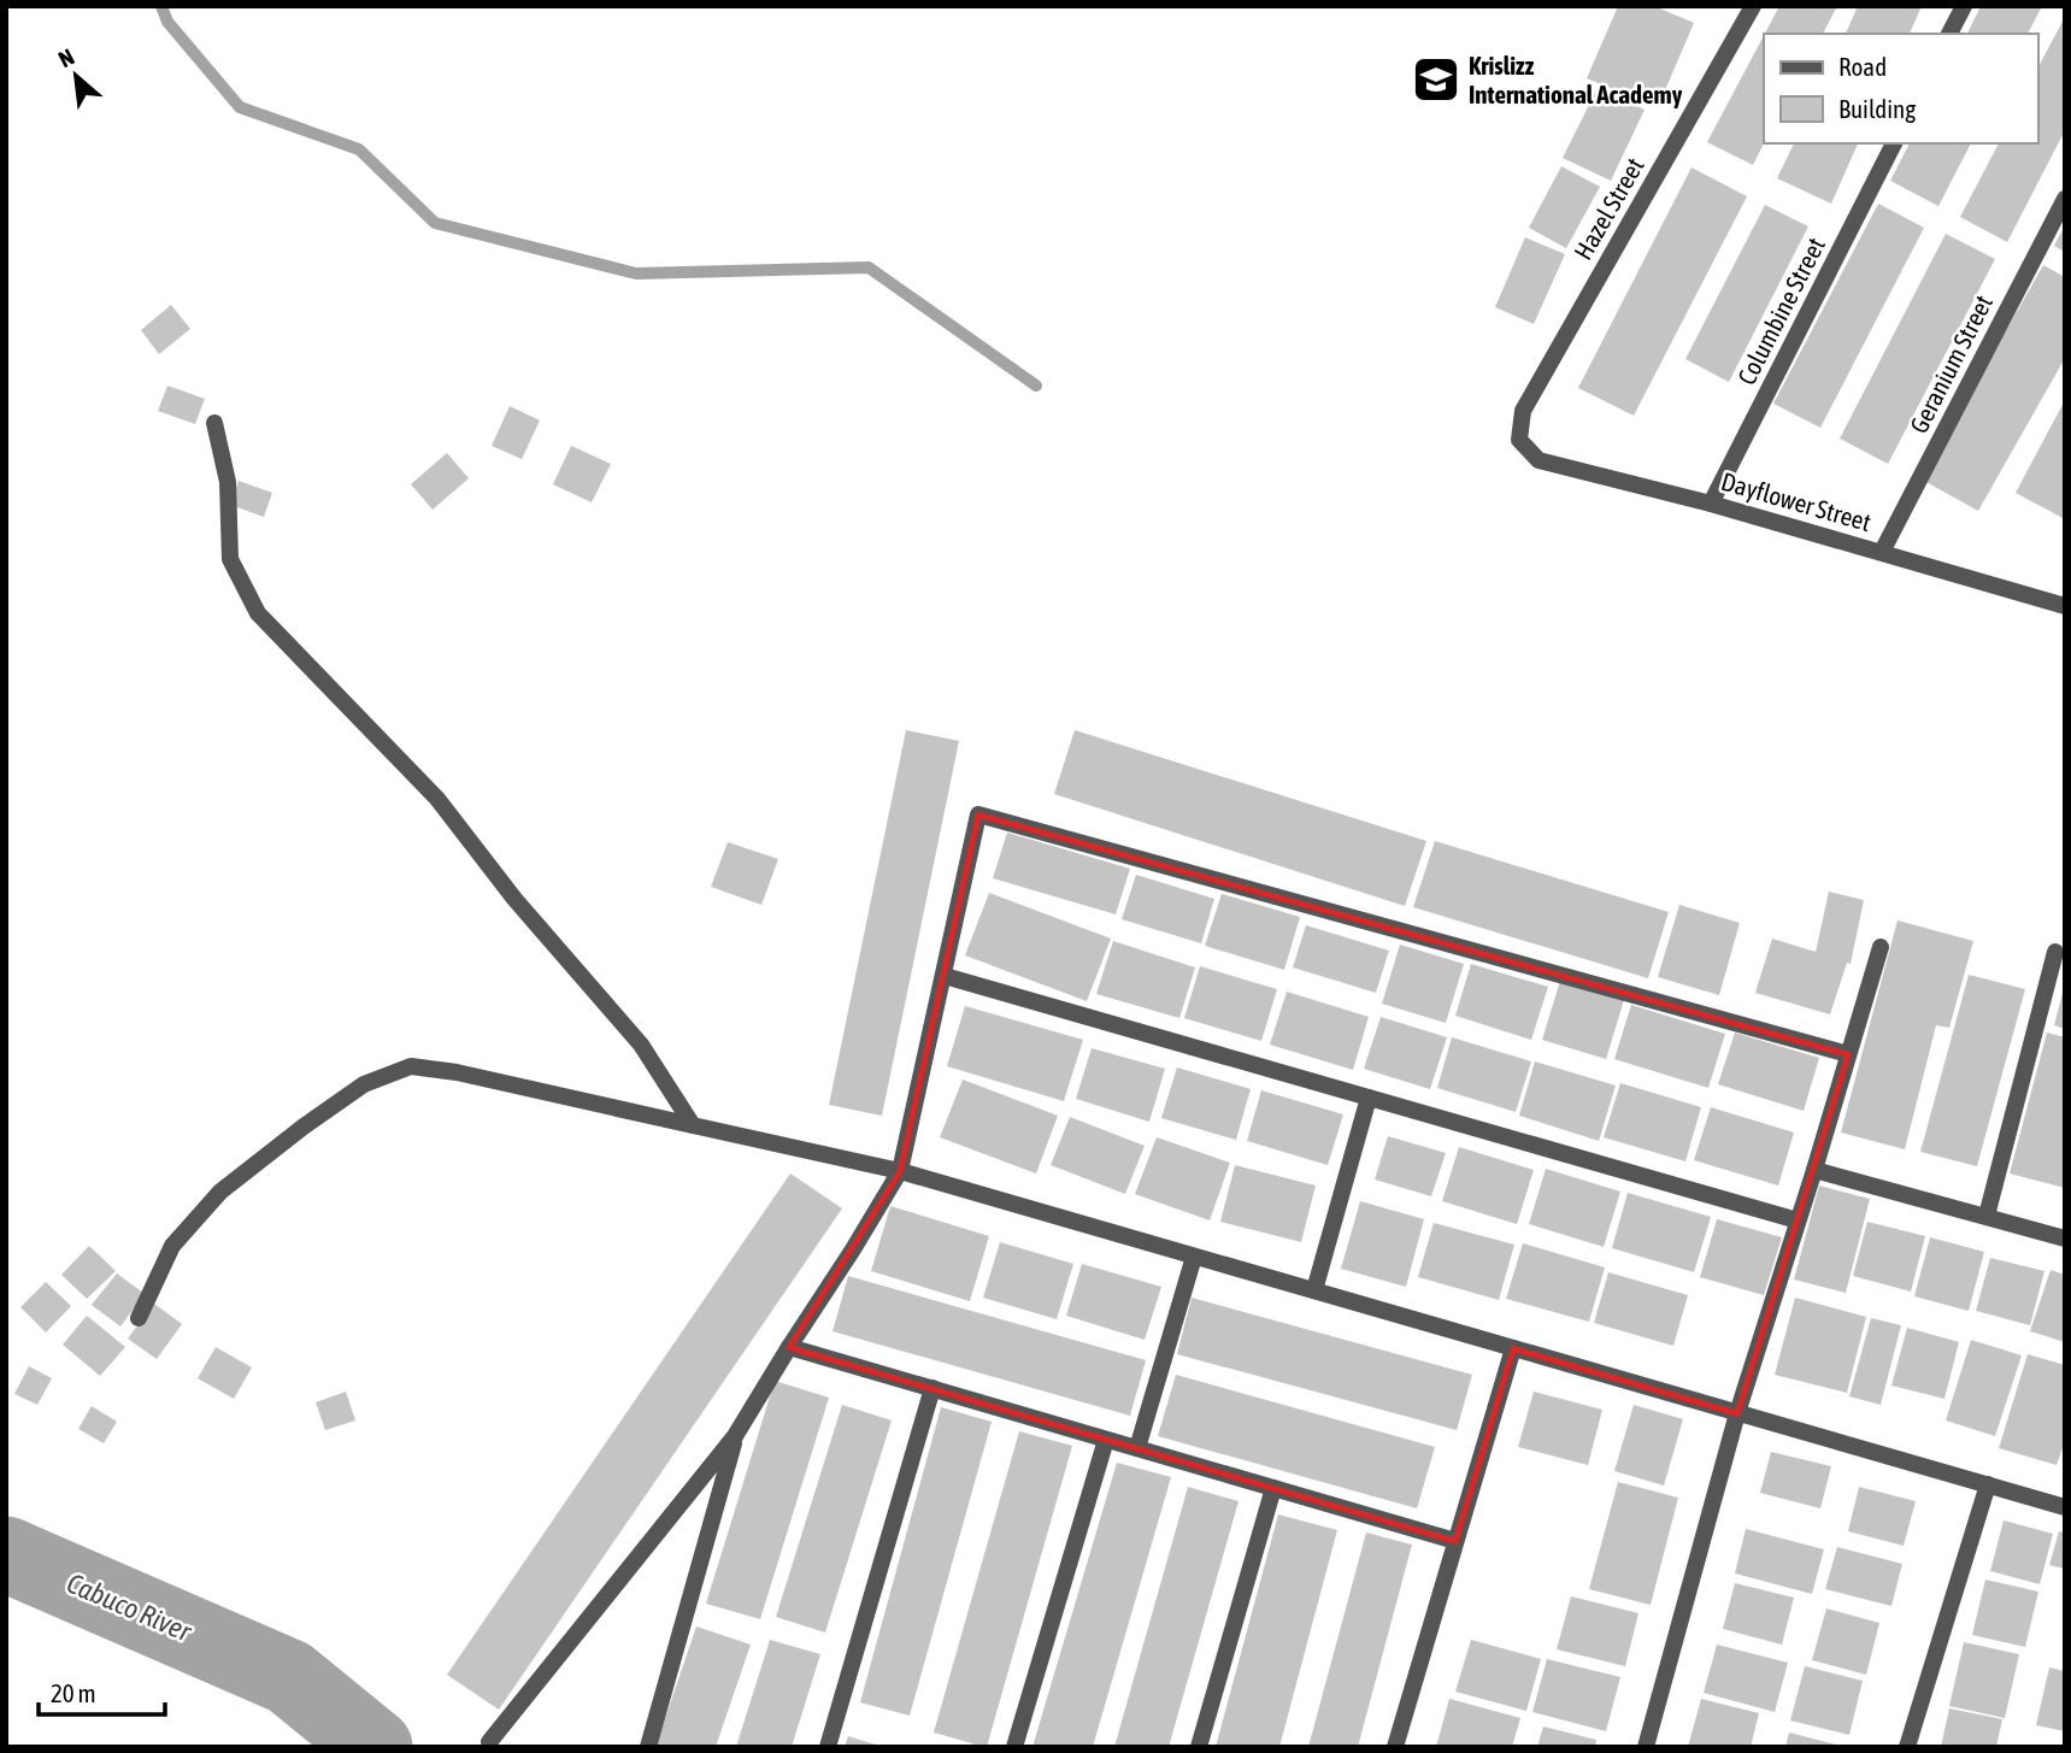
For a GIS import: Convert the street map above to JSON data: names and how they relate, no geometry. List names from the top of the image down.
{
  "streets": {
    "street": [
      "Hazel Street",
      "Columbine Street",
      "Geranium Street",
      "Dayflower Street"
    ]
  },
  "crossings": [
    ["Hazel Street", "Dayflower Street"],
    ["Columbine Street", "Dayflower Street"],
    ["Geranium Street", "Dayflower Street"]
  ],
  "water": ["Cabuco River"],
  "places": {
    "school or university": ["Krislizz International Academy"]
  },
  "legend": ["Road", "Building"],
  "scale_bar": "20 m",
  "north": "top left"
}
